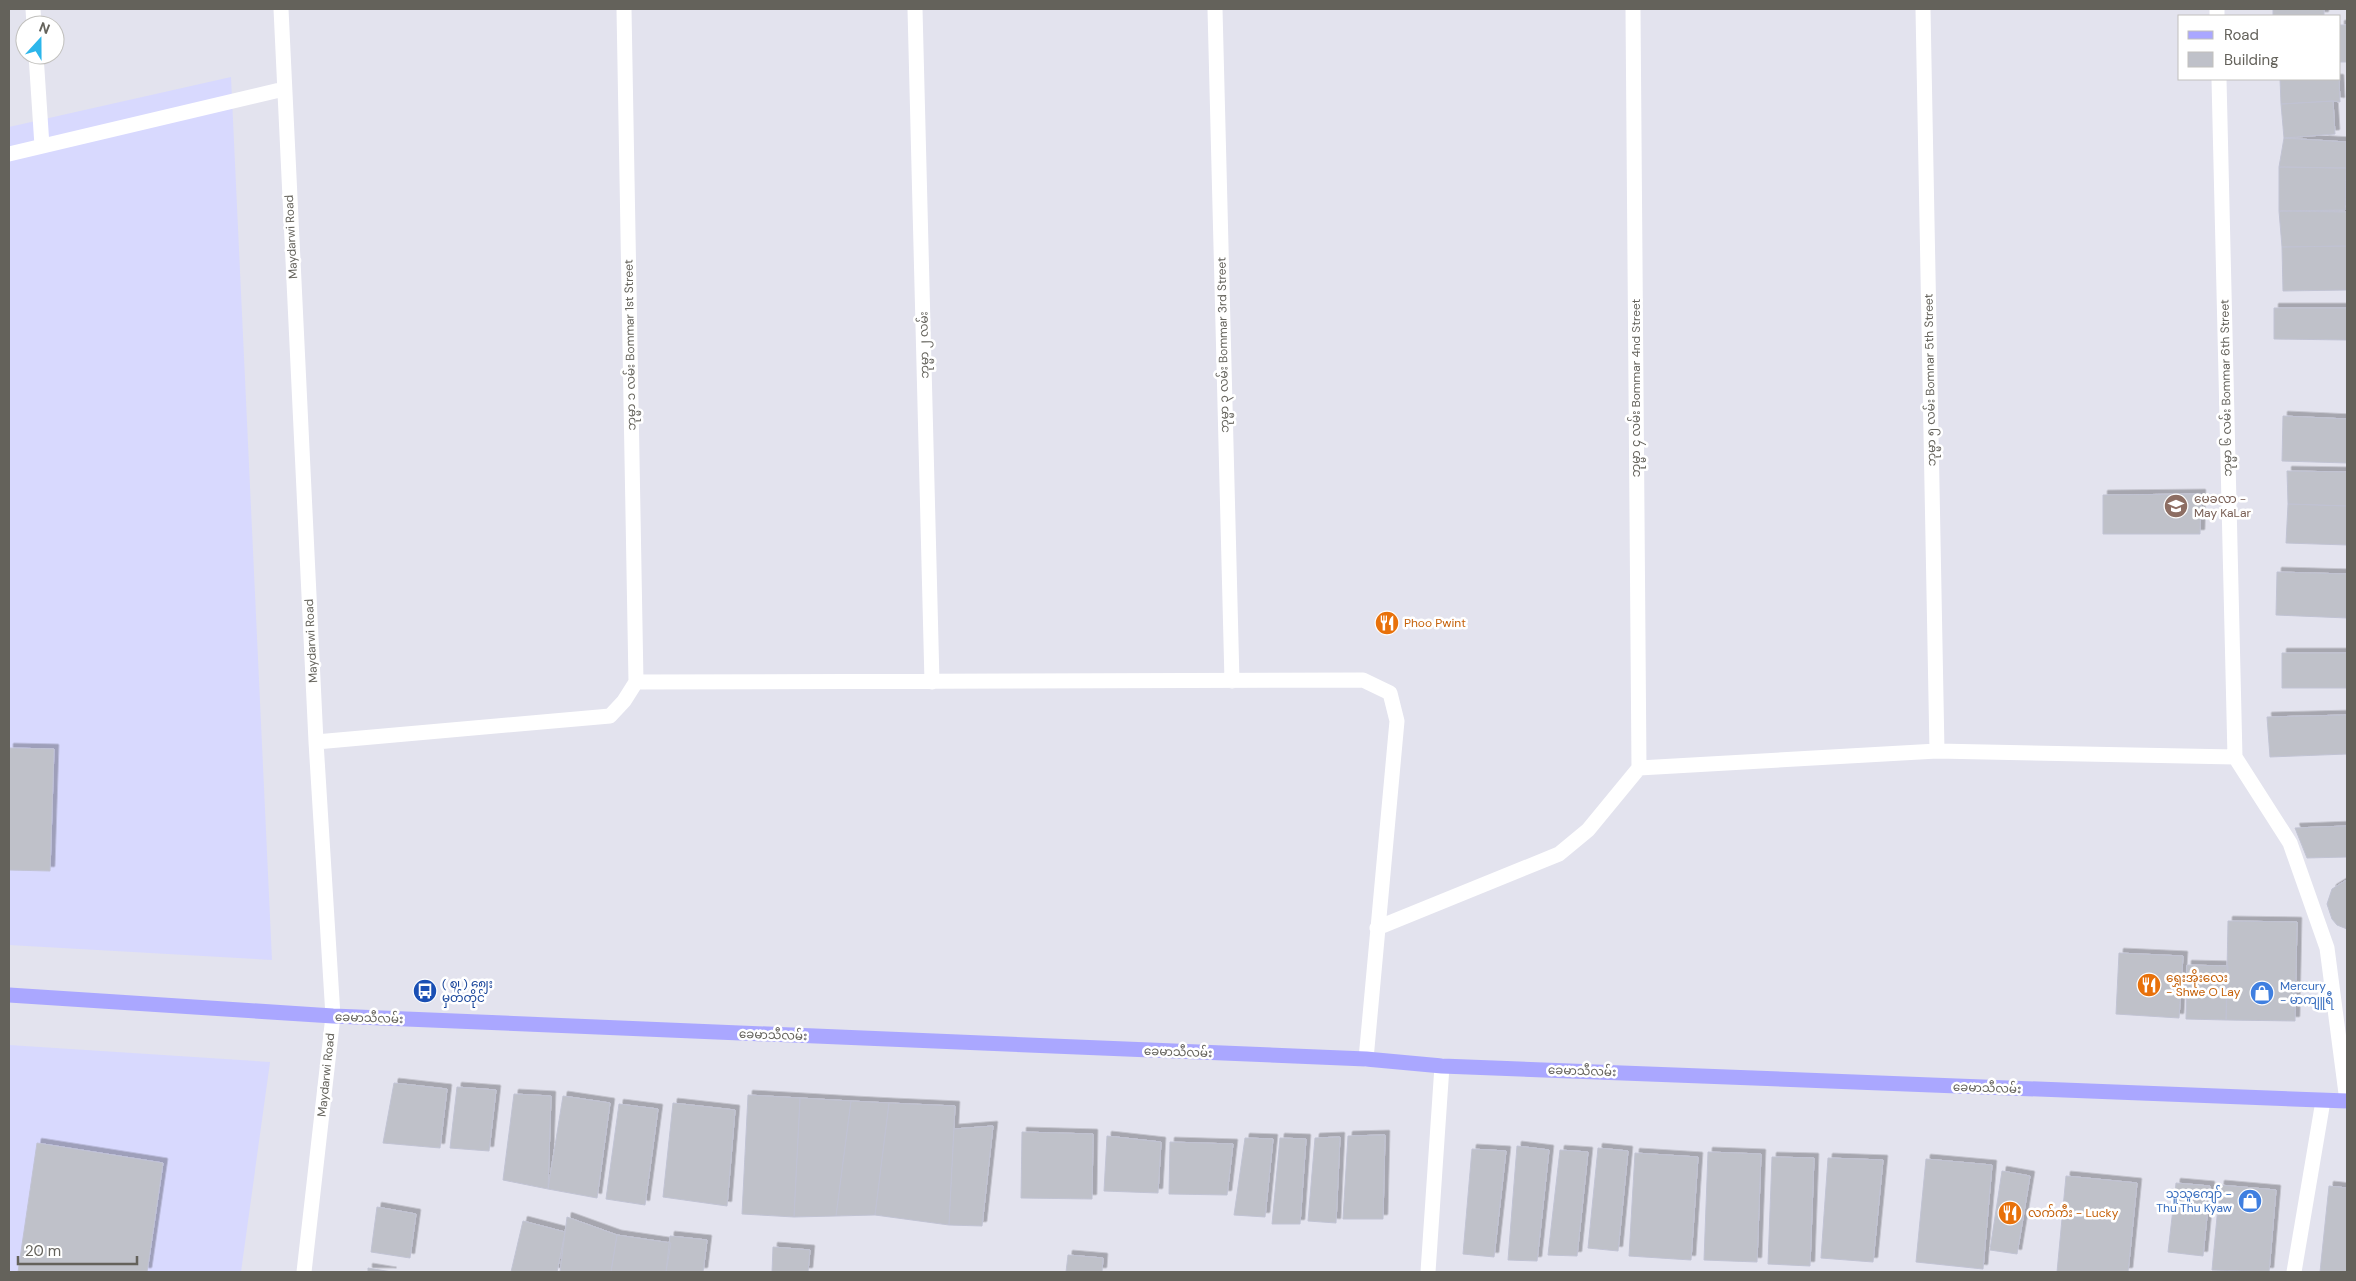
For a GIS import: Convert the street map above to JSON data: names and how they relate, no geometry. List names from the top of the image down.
{
  "streets": {
    "main road": ["ခေမာသီလမ်း"],
    "street": [
      "Maydarwi Road",
      "ဘုမ္မာ ၁ လမ်း Bommar 1st Street",
      "ဘုမ္မာ ၂ လမ်း",
      "ဘုမ္မာ ၃ လမ်း Bommar 3rd Street",
      "ဘုမ္မာ ၅ လမ်း Bomnar 5th Street",
      "ဘုမ္မာ ၄ လမ်း Bommar 4nd Street",
      "ဘုမ္မာ ၆ လမ်း Bommar 6th Street"
    ]
  },
  "crossings": [
    ["Maydarwi Road", "ခေမာသီလမ်း"]
  ],
  "places": {
    "school or university": ["မေခလာ - May KaLar"],
    "restaurant": ["Phoo Pwint", "ရွှေးအိုးလေး - Shwe O Lay", "လက်ကီး - Lucky"],
    "bus stop": ["( ဈ ) ဈေး မှတ်တိုင်"],
    "shop": ["Mercury - မာကျူရီ", "သူသူကျော် - Thu Thu Kyaw"]
  },
  "legend": ["Road", "Building"],
  "scale_bar": "20 m",
  "north": "top"
}
